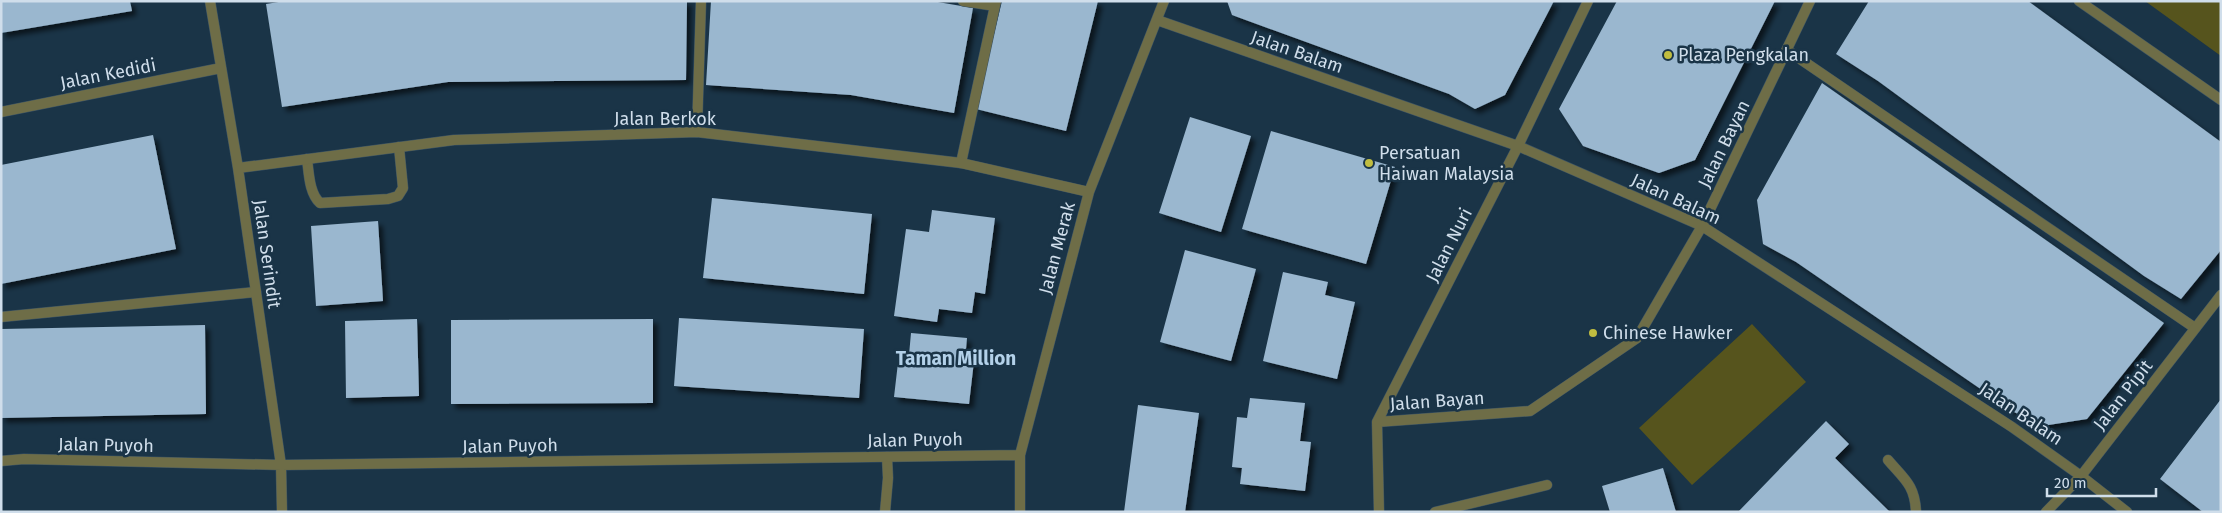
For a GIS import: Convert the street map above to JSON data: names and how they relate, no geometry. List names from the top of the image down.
{
  "streets": {
    "street": [
      "Jalan Balam",
      "Jalan Kedidi",
      "Jalan Berkok",
      "Jalan Bayan",
      "Jalan Nuri",
      "Jalan Merak",
      "Jalan Serindit",
      "Jalan Pipit",
      "Jalan Puyoh"
    ]
  },
  "crossings": [
    ["Jalan Balam", "Jalan Bayan"],
    ["Jalan Balam", "Jalan Nuri"],
    ["Jalan Balam", "Jalan Merak"],
    ["Jalan Balam", "Jalan Pipit"],
    ["Jalan Kedidi", "Jalan Serindit"],
    ["Jalan Berkok", "Jalan Merak"],
    ["Jalan Berkok", "Jalan Serindit"],
    ["Jalan Bayan", "Jalan Nuri"],
    ["Jalan Merak", "Jalan Puyoh"],
    ["Jalan Serindit", "Jalan Puyoh"]
  ],
  "districts": ["Taman Million"],
  "places": ["Plaza Pengkalan", "Persatuan Haiwan Malaysia", "Chinese Hawker"],
  "scale_bar": "20 m"
}
